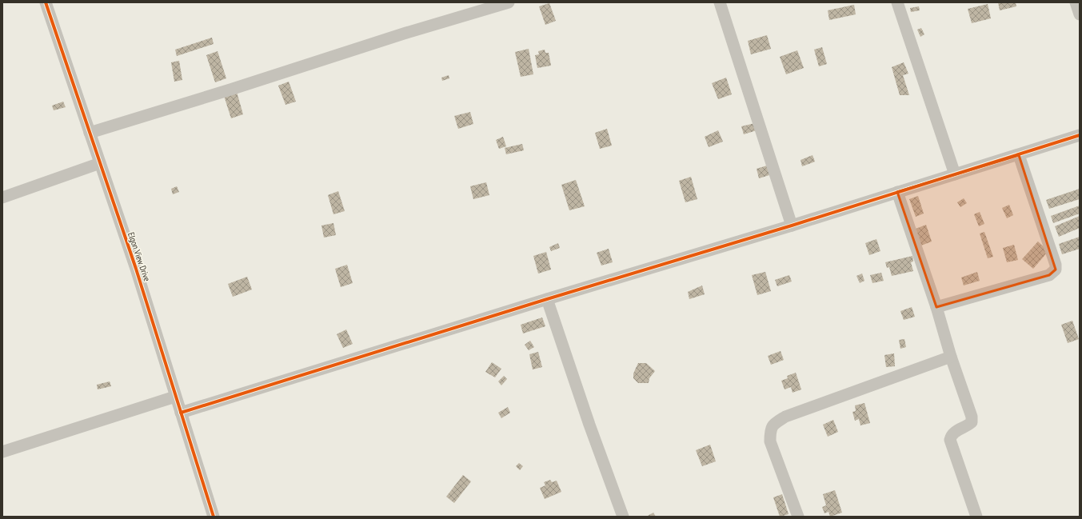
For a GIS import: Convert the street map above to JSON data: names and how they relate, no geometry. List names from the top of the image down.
{
  "streets": {
    "street": ["Elgon View Drive"]
  }
}
